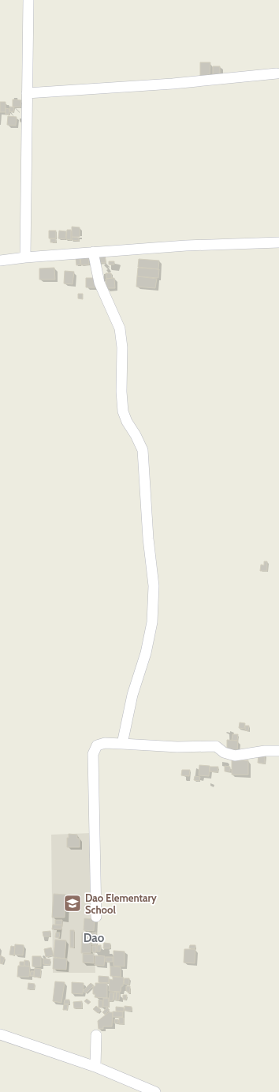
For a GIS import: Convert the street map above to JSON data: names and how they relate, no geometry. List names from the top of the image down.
{
  "districts": ["Dao"],
  "places": {
    "school or university": ["Dao Elementary School"]
  }
}
